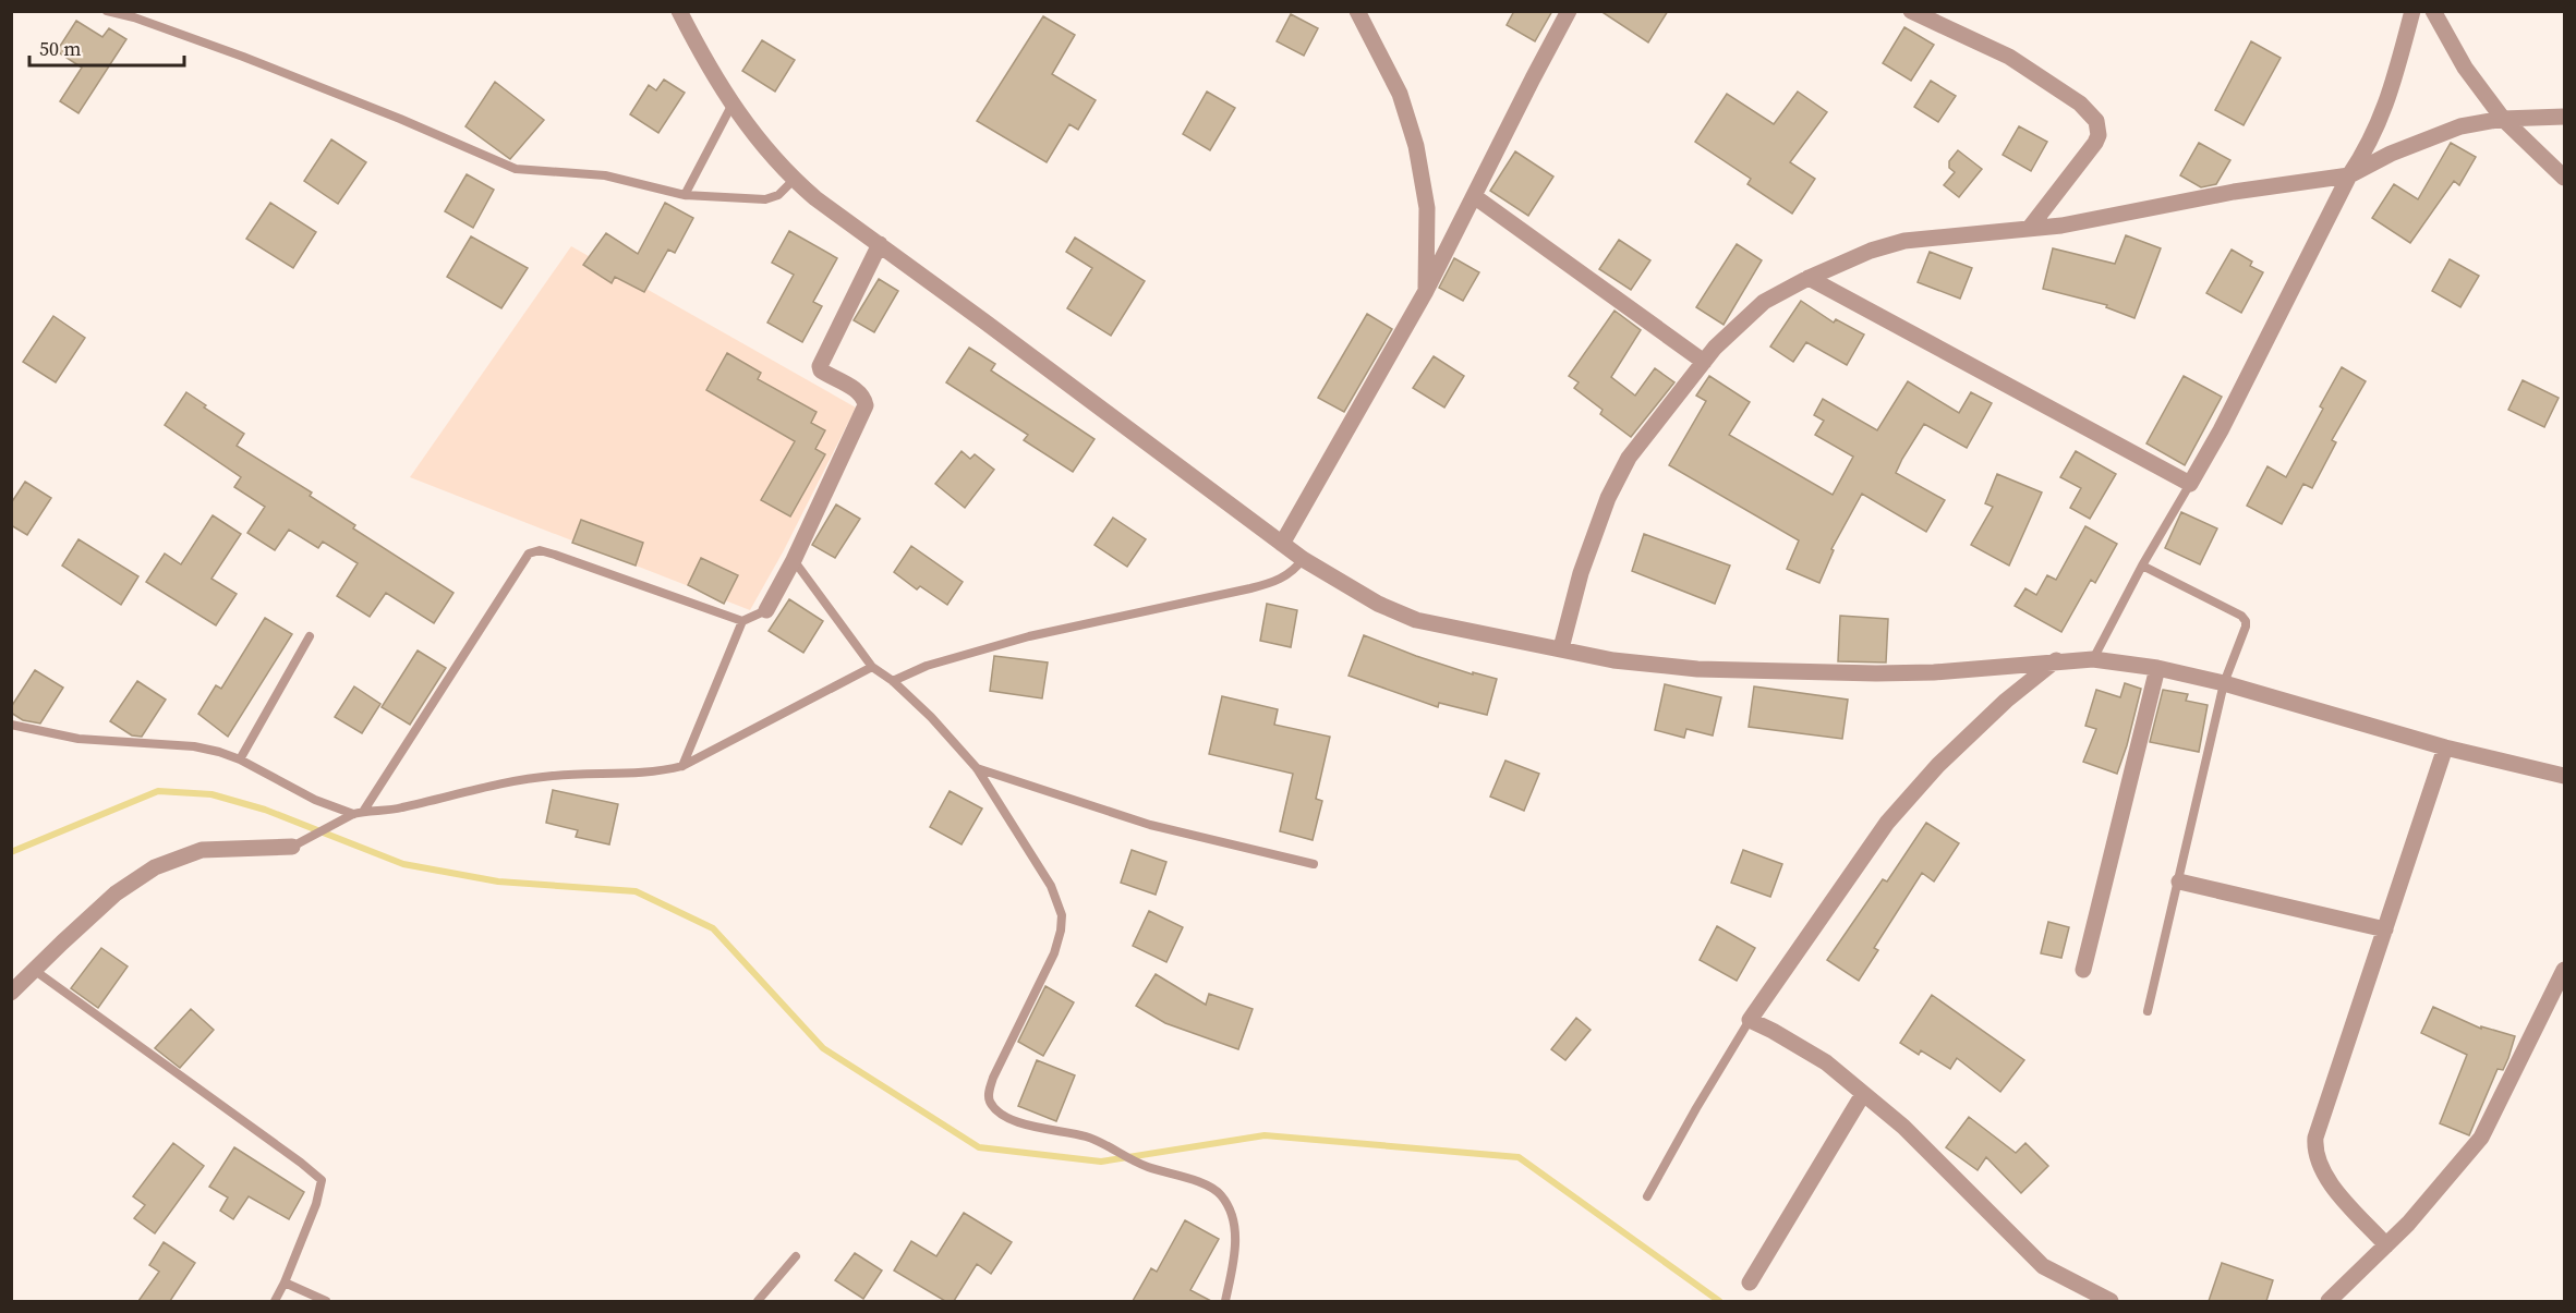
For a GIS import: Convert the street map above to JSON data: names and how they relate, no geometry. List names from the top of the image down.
{
  "scale_bar": "50 m"
}
